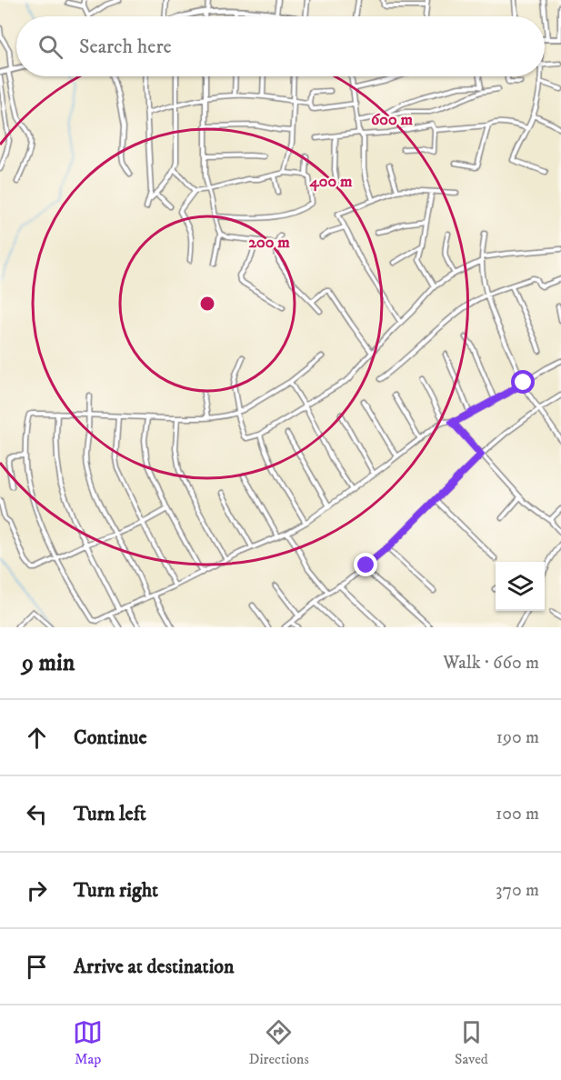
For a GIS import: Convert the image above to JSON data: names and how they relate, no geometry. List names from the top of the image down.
{
  "page": {
    "search": "Search here",
    "heading": ["9 min", "Walk · 660 m"],
    "list": [
      ["Continue", "190 m"],
      ["Turn left", "100 m"],
      ["Turn right", "370 m"],
      "Arrive at destination"
    ],
    "nav": ["Map", "Directions", "Saved"]
  },
  "rings": ["600 m", "400 m", "200 m"]
}
